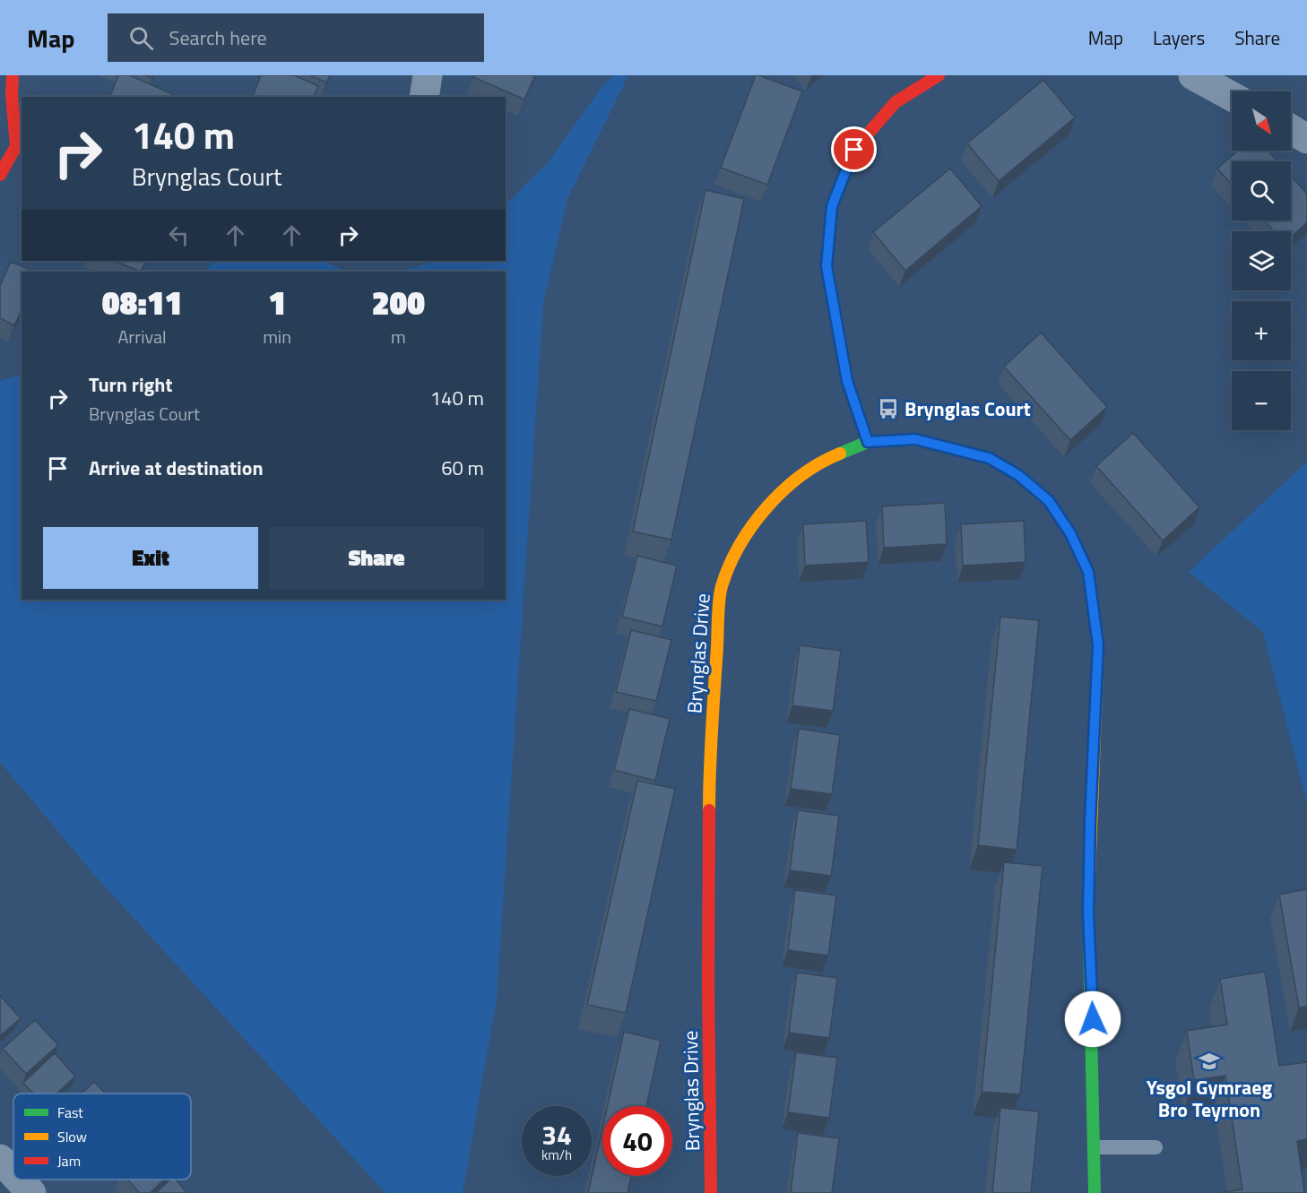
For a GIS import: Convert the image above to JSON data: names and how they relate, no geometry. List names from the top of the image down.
{
  "streets": {
    "street": ["Brynglas Drive"]
  },
  "places": {
    "bus stop": ["Brynglas Court"],
    "school or university": ["Ysgol Gymraeg Bro Teyrnon"]
  },
  "legend": ["Fast", "Slow", "Jam"],
  "north": "bottom right",
  "page": {
    "header": "Map",
    "search": "Search here",
    "nav": ["Map", "Layers", "Share"],
    "map_buttons": ["+", "−"],
    "turn": ["140 m", "Brynglas Court"],
    "eta": [
      "08:11",
      "Arrival",
      "1",
      "min",
      "200",
      "m"
    ],
    "list": [
      {
        "name": "Turn right",
        "note": "Brynglas Court",
        "value": "140 m"
      },
      {
        "name": "Arrive at destination",
        "value": "60 m"
      }
    ],
    "buttons": ["Exit", "Share"],
    "speed": "34 km/h",
    "limit": "40"
  }
}
